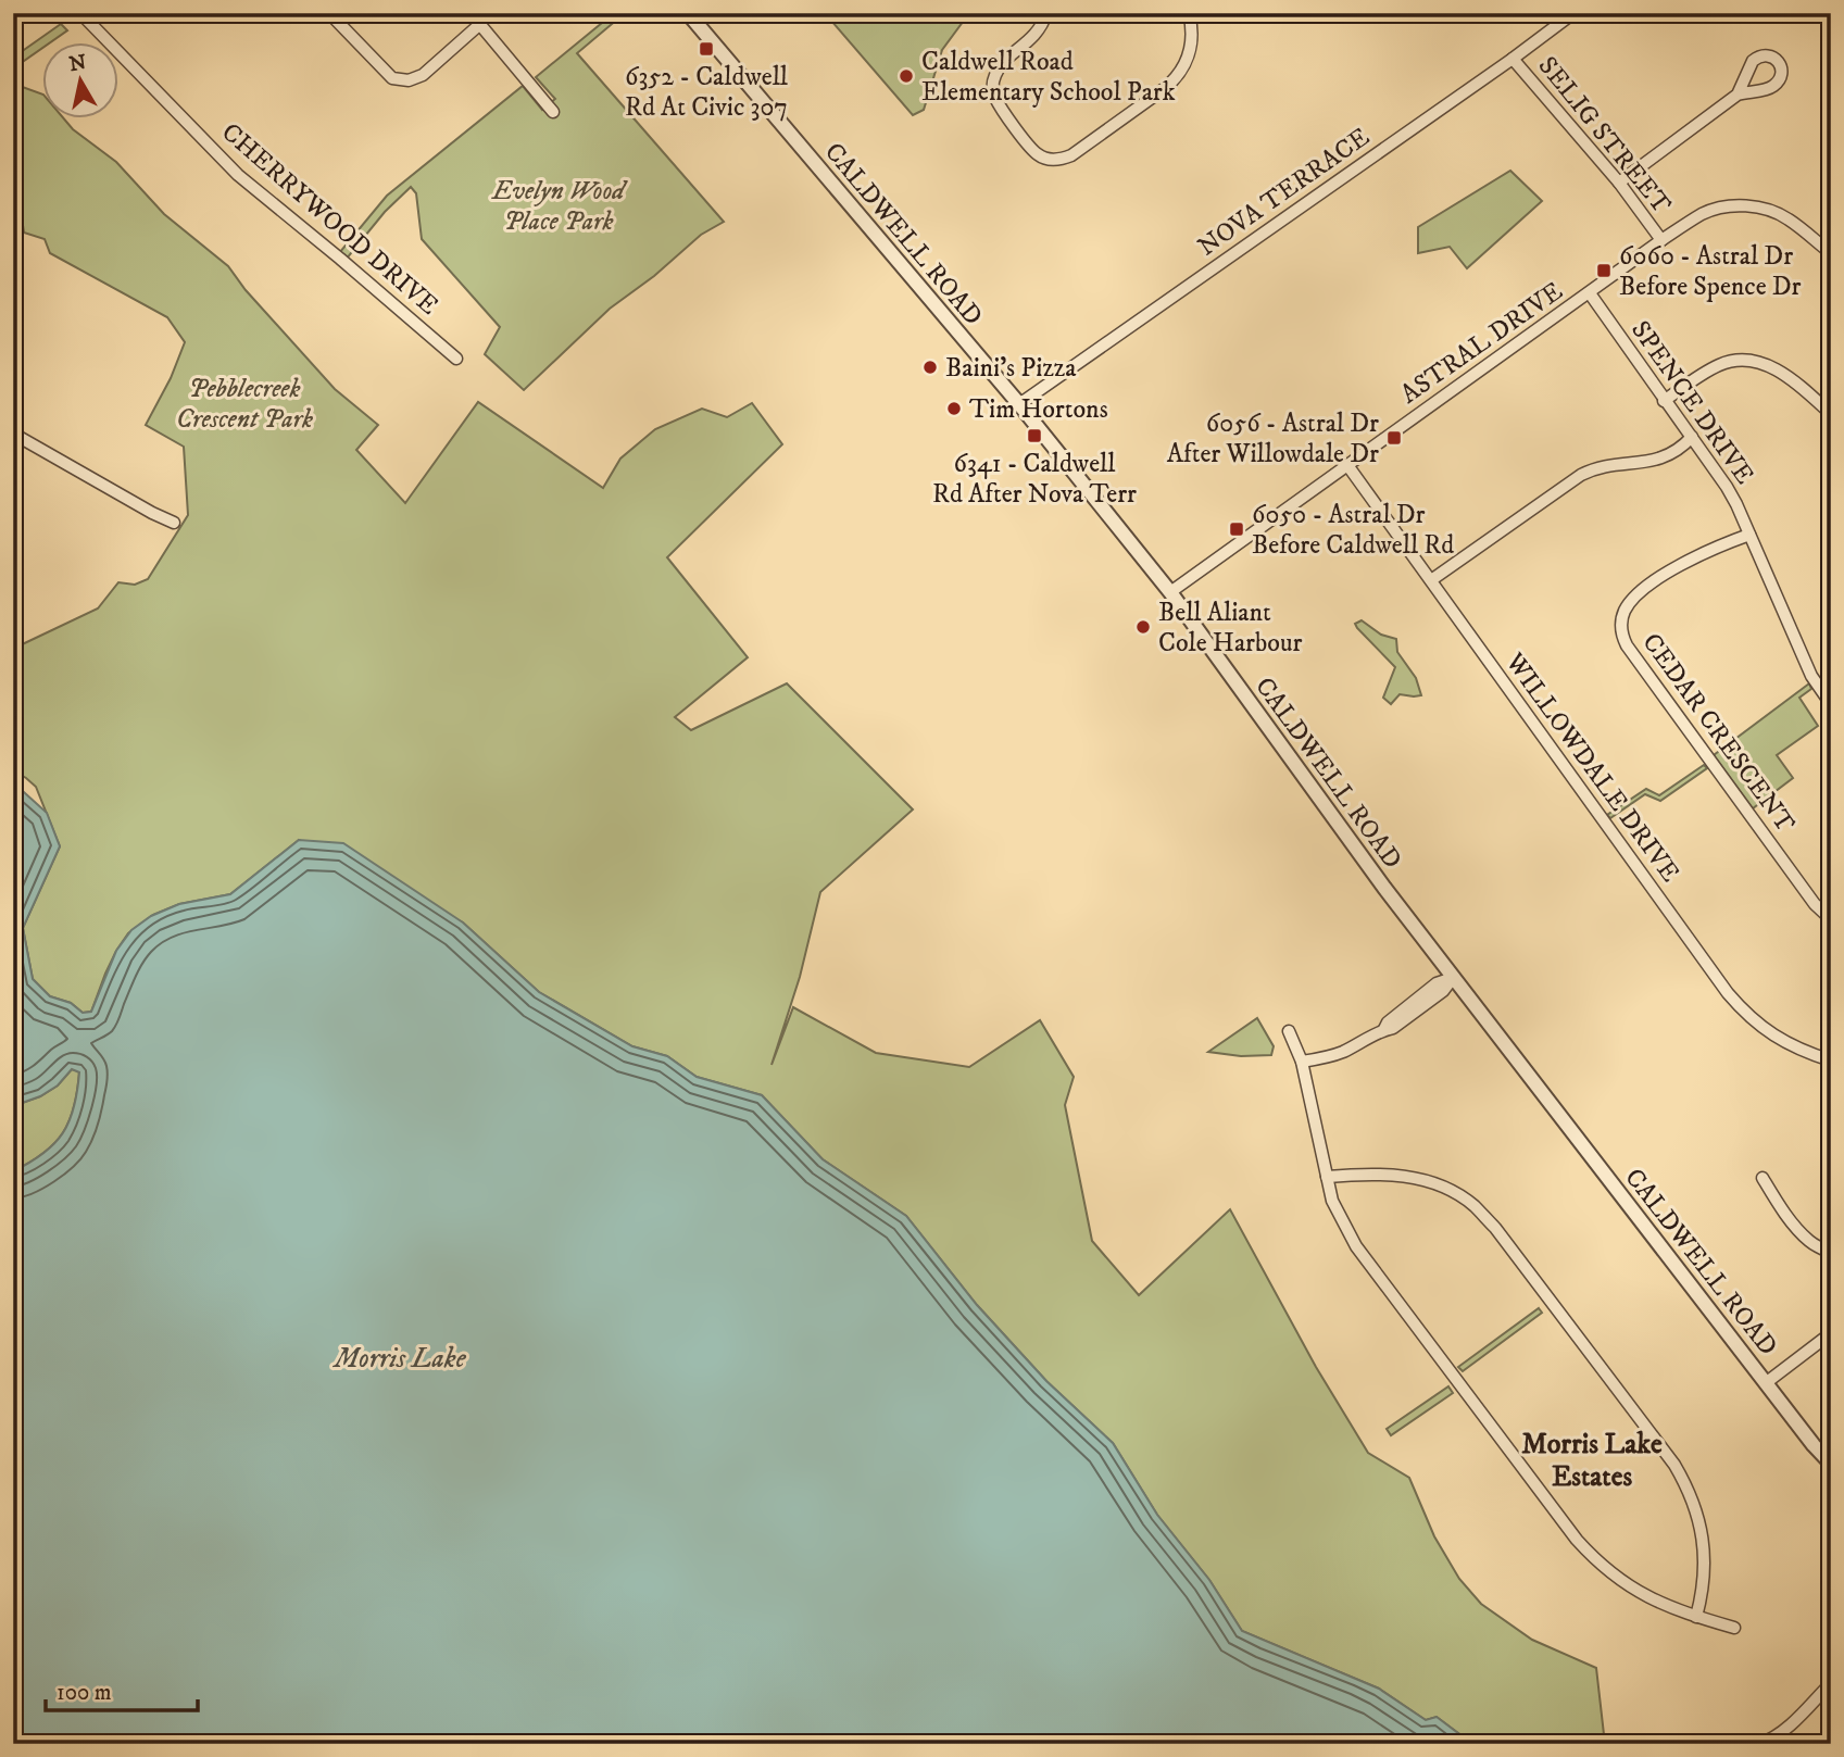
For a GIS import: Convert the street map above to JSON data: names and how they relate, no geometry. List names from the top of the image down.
{
  "streets": {
    "street": [
      "SELIG STREET",
      "NOVA TERRACE",
      "CHERRYWOOD DRIVE",
      "CALDWELL ROAD",
      "ASTRAL DRIVE",
      "SPENCE DRIVE",
      "CEDAR CRESCENT",
      "WILLOWDALE DRIVE"
    ]
  },
  "crossings": [
    ["SELIG STREET", "NOVA TERRACE"],
    ["SELIG STREET", "ASTRAL DRIVE"],
    ["NOVA TERRACE", "CALDWELL ROAD"],
    ["CALDWELL ROAD", "ASTRAL DRIVE"],
    ["ASTRAL DRIVE", "SPENCE DRIVE"],
    ["ASTRAL DRIVE", "WILLOWDALE DRIVE"],
    ["SPENCE DRIVE", "CEDAR CRESCENT"]
  ],
  "districts": ["Morris Lake Estates"],
  "water": ["Morris Lake"],
  "parks": ["Evelyn Wood Place Park", "Pebblecreek Crescent Park"],
  "places": {
    "transit": [
      "6352 - Caldwell Rd At Civic 307",
      "6060 - Astral Dr Before Spence Dr",
      "6341 - Caldwell Rd After Nova Terr",
      "6056 - Astral Dr After Willowdale Dr",
      "6050 - Astral Dr Before Caldwell Rd"
    ],
    "other": [
      "Caldwell Road Elementary School Park",
      "Baini's Pizza",
      "Tim Hortons",
      "Bell Aliant Cole Harbour"
    ]
  },
  "scale_bar": "100 m",
  "north": "top"
}
